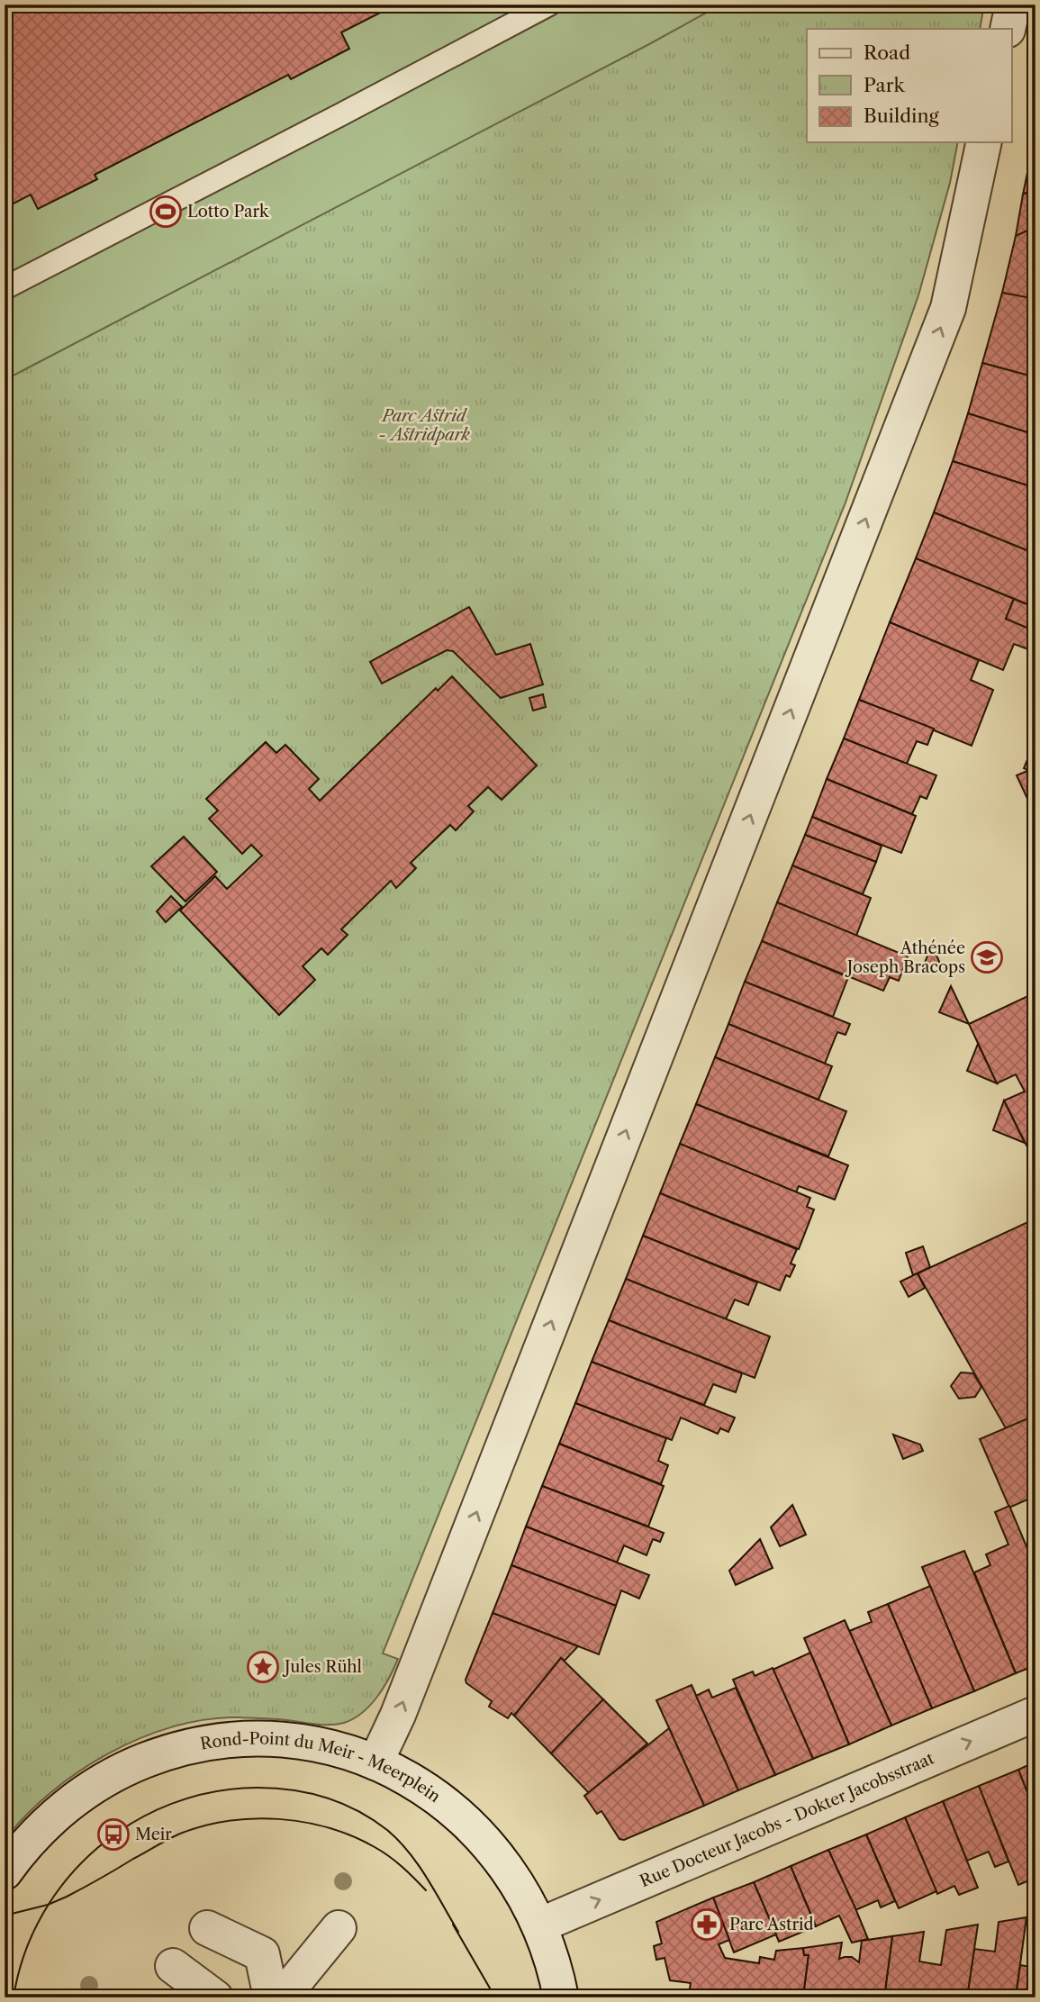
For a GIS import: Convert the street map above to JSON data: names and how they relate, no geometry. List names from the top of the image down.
{
  "streets": {
    "street": ["Rond-Point du Meir - Meerplein", "Rue Docteur Jacobs - Dokter Jacobsstraat"]
  },
  "crossings": [
    ["Rond-Point du Meir - Meerplein", "Rue Docteur Jacobs - Dokter Jacobsstraat"]
  ],
  "one_way": ["Rue Docteur Jacobs - Dokter Jacobsstraat"],
  "parks": ["Parc Astrid - Astridpark"],
  "places": {
    "sports": ["Lotto Park"],
    "school or university": ["Athénée Joseph Bracops"],
    "place": ["Jules Rühl"],
    "bus stop": ["Meir"],
    "pharmacy": ["Parc Astrid"]
  },
  "legend": ["Road", "Park", "Building"]
}
